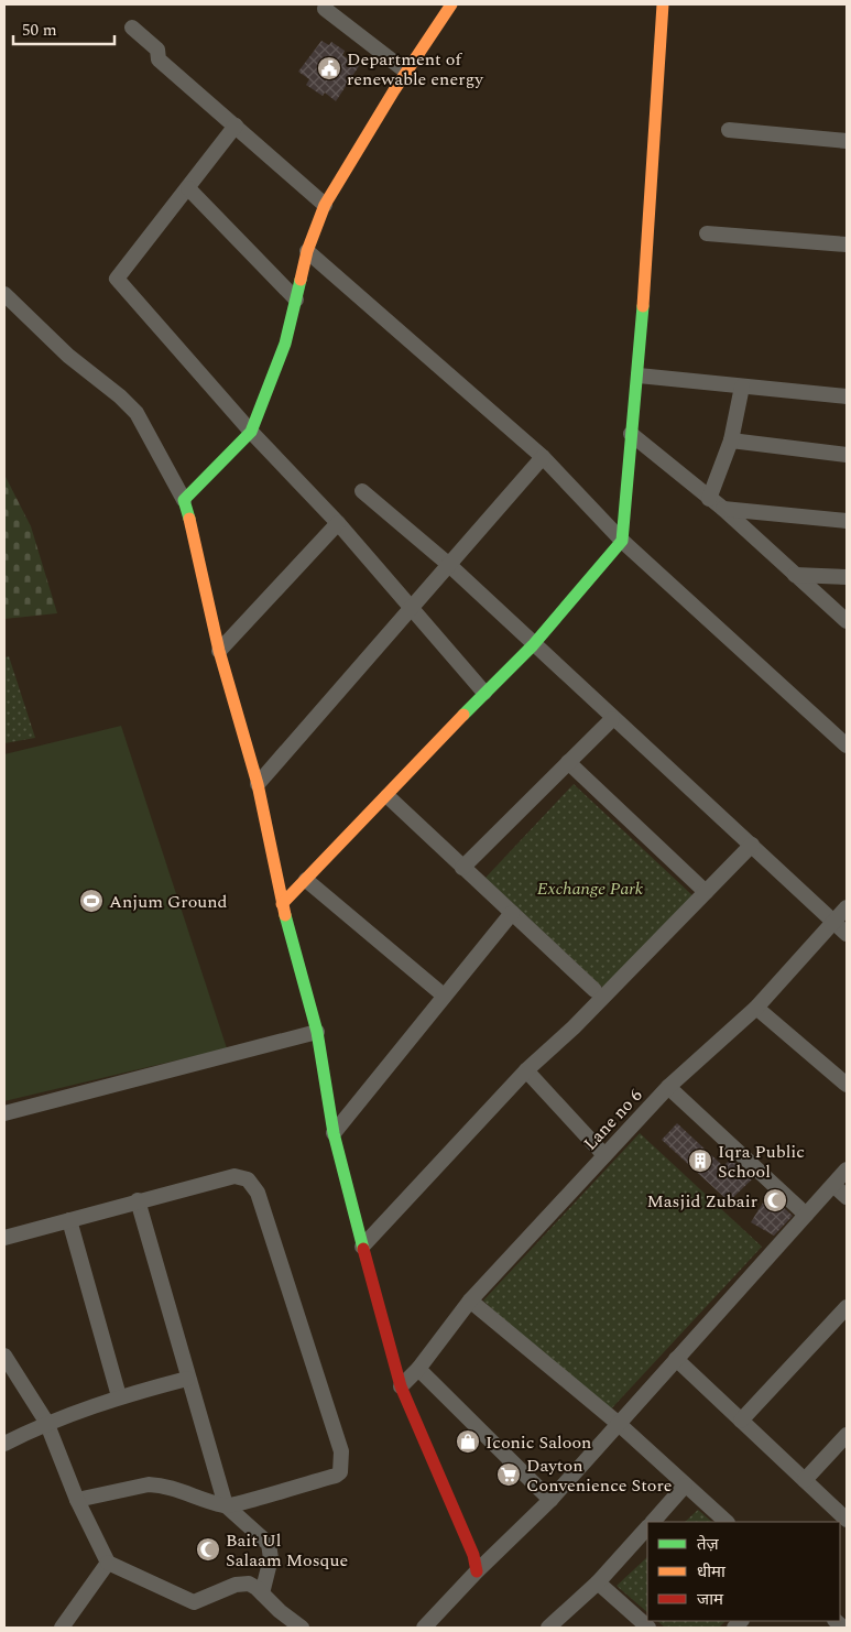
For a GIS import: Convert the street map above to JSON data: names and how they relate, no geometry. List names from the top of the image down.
{
  "streets": {
    "street": ["Lane no 6"]
  },
  "parks": ["Exchange Park"],
  "places": {
    "public building": ["Department of renewable energy"],
    "sports": ["Anjum Ground"],
    "building": ["Iqra Public School"],
    "mosque": ["Masjid Zubair", "Bait Ul Salaam Mosque"],
    "shop": ["Iconic Saloon"],
    "supermarket": ["Dayton Convenience Store"]
  },
  "legend": ["तेज़", "धीमा", "जाम"],
  "scale_bar": "50 m"
}
